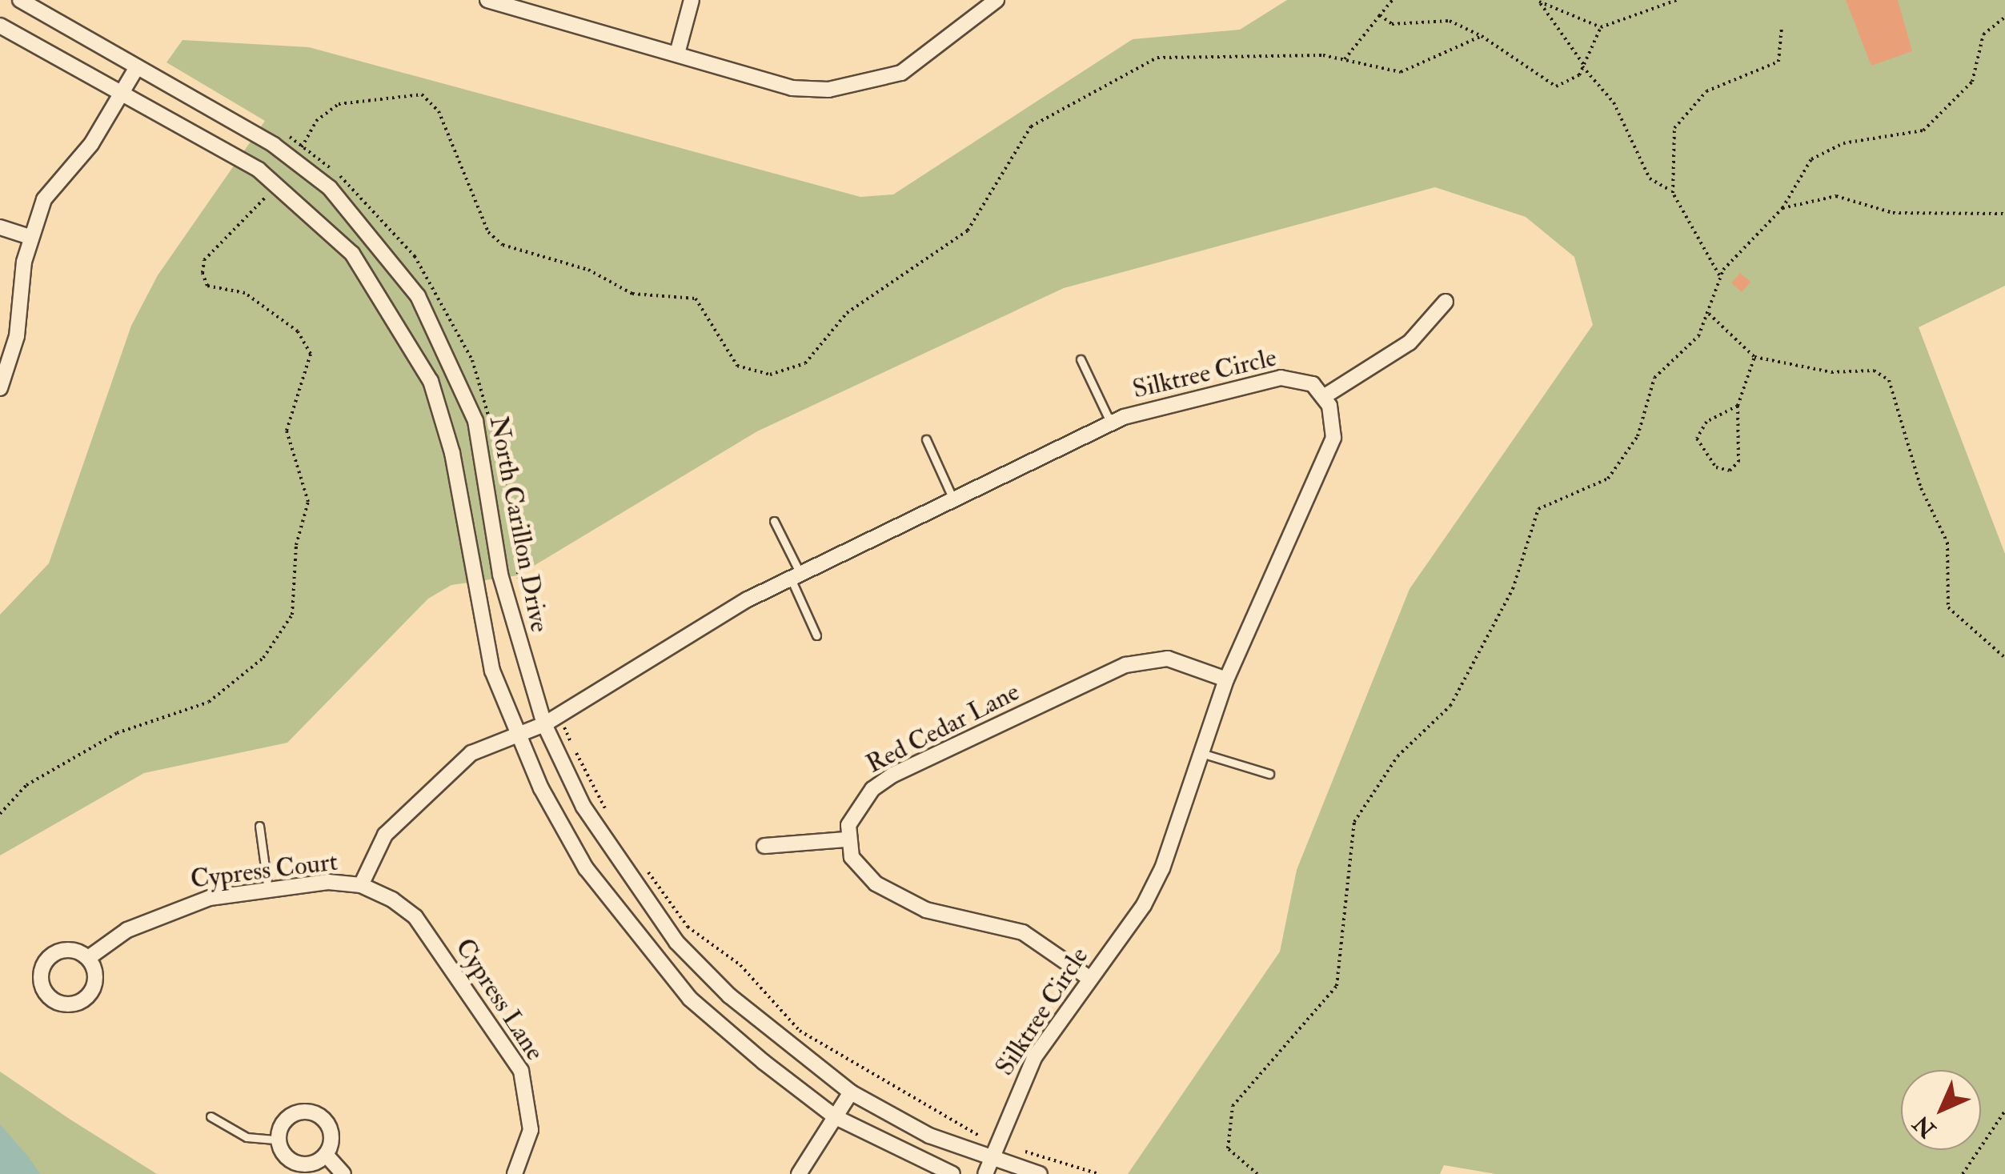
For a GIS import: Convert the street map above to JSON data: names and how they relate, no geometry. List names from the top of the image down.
{
  "streets": {
    "street": [
      "Silktree Circle",
      "North Carillon Drive",
      "Red Cedar Lane",
      "Cypress Court",
      "Cypress Lane"
    ]
  },
  "crossings": [
    ["Silktree Circle", "North Carillon Drive"],
    ["Silktree Circle", "Red Cedar Lane"],
    ["Silktree Circle", "Cypress Court"],
    ["Silktree Circle", "Cypress Lane"],
    ["Cypress Court", "Cypress Lane"]
  ],
  "north": "bottom left"
}
